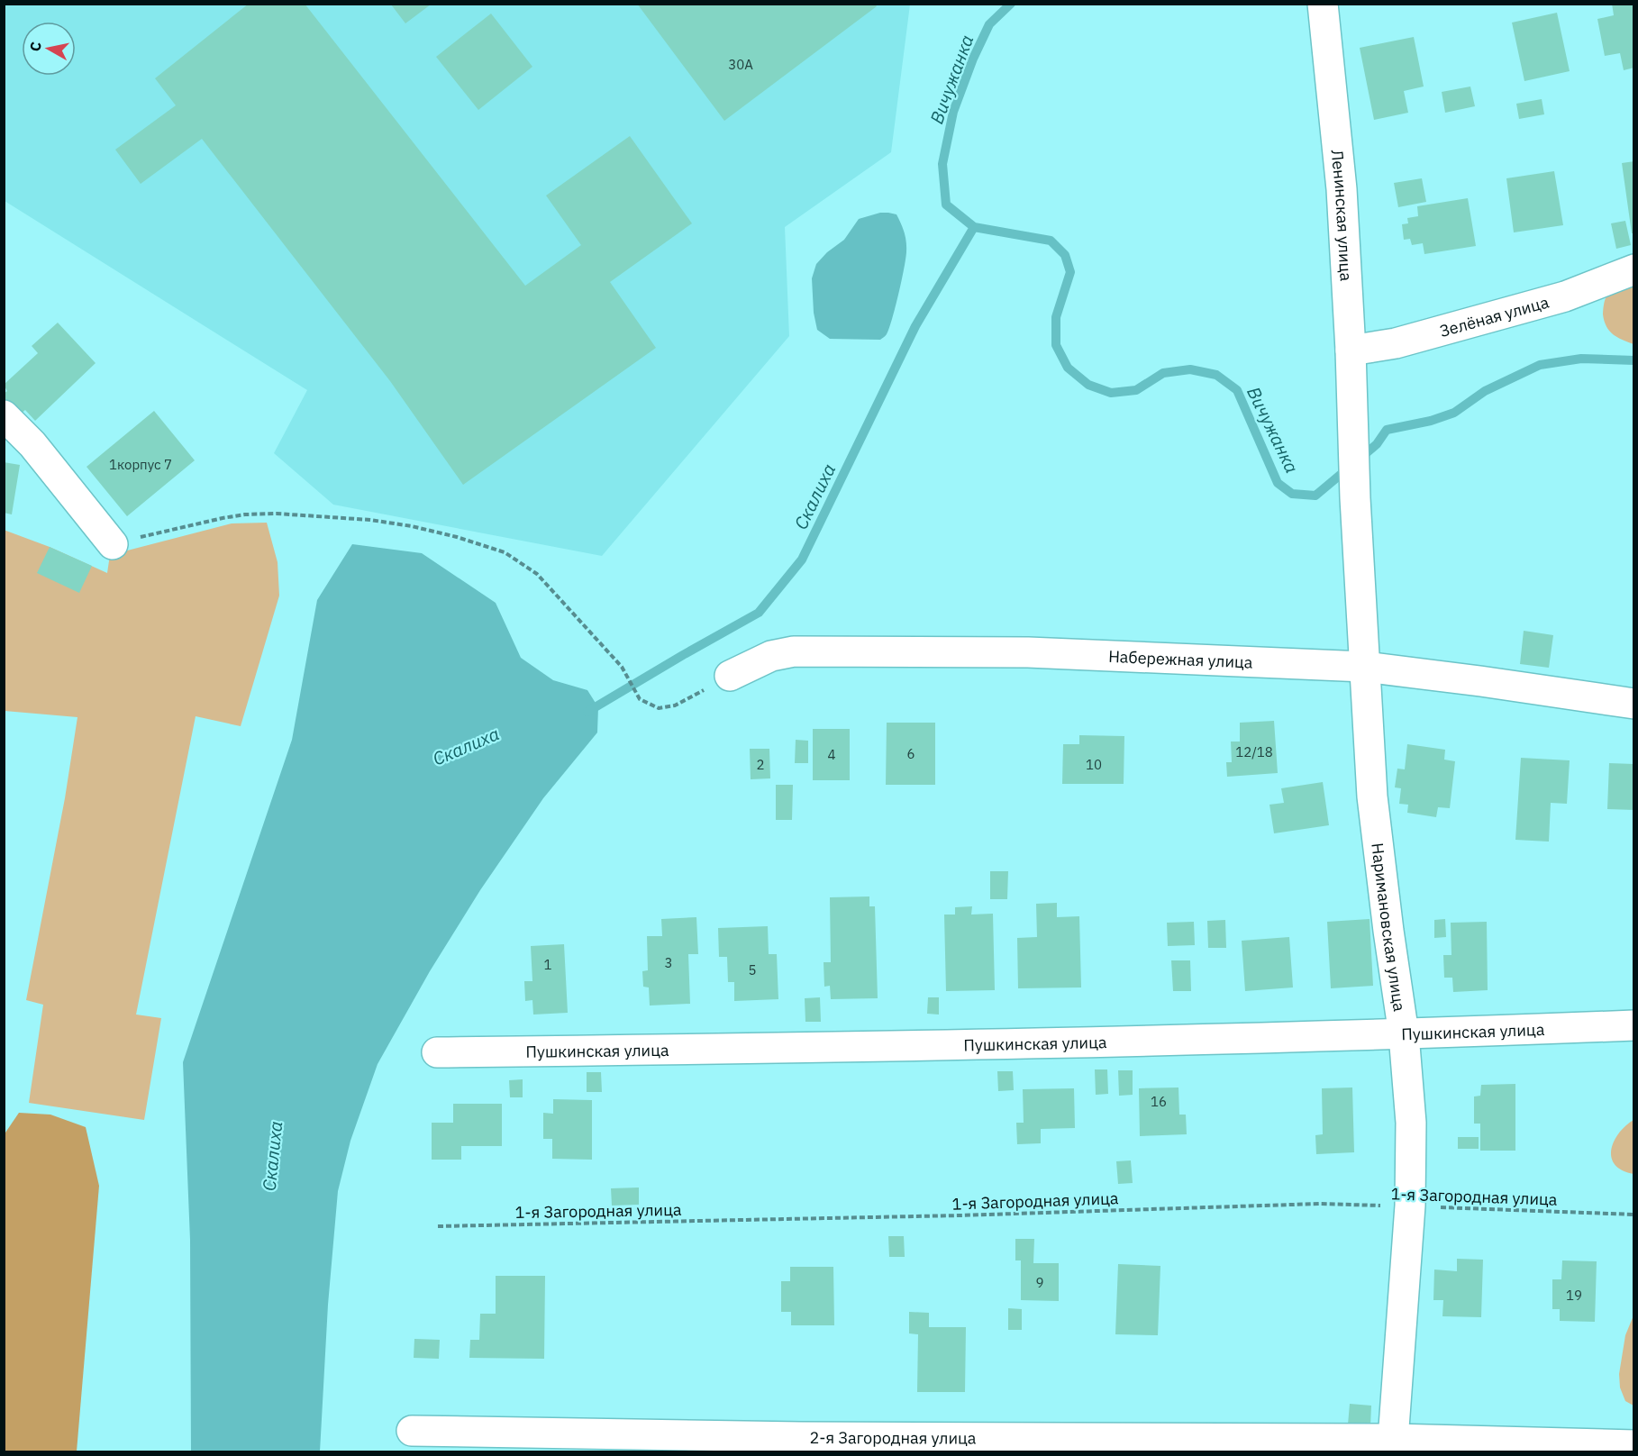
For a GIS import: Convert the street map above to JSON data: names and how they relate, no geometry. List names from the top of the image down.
{
  "streets": {
    "street": [
      "Ленинская улица",
      "Зелёная улица",
      "Набережная улица",
      "Наримановская улица",
      "Пушкинская улица",
      "2-я Загородная улица"
    ],
    "path": ["1-я Загородная улица"]
  },
  "crossings": [
    ["Ленинская улица", "Зелёная улица"],
    ["Ленинская улица", "Наримановская улица"],
    ["Набережная улица", "Наримановская улица"],
    ["Наримановская улица", "Пушкинская улица"],
    ["Наримановская улица", "1-я Загородная улица"],
    ["Наримановская улица", "2-я Загородная улица"]
  ],
  "water": ["Вичужанка", "Скалиха"],
  "house_numbers": [
    "30А",
    "1корпус 7",
    "12/18",
    "6",
    "4",
    "2",
    "10",
    "3",
    "1",
    "5",
    "16",
    "9",
    "19"
  ],
  "north": "left"
}
